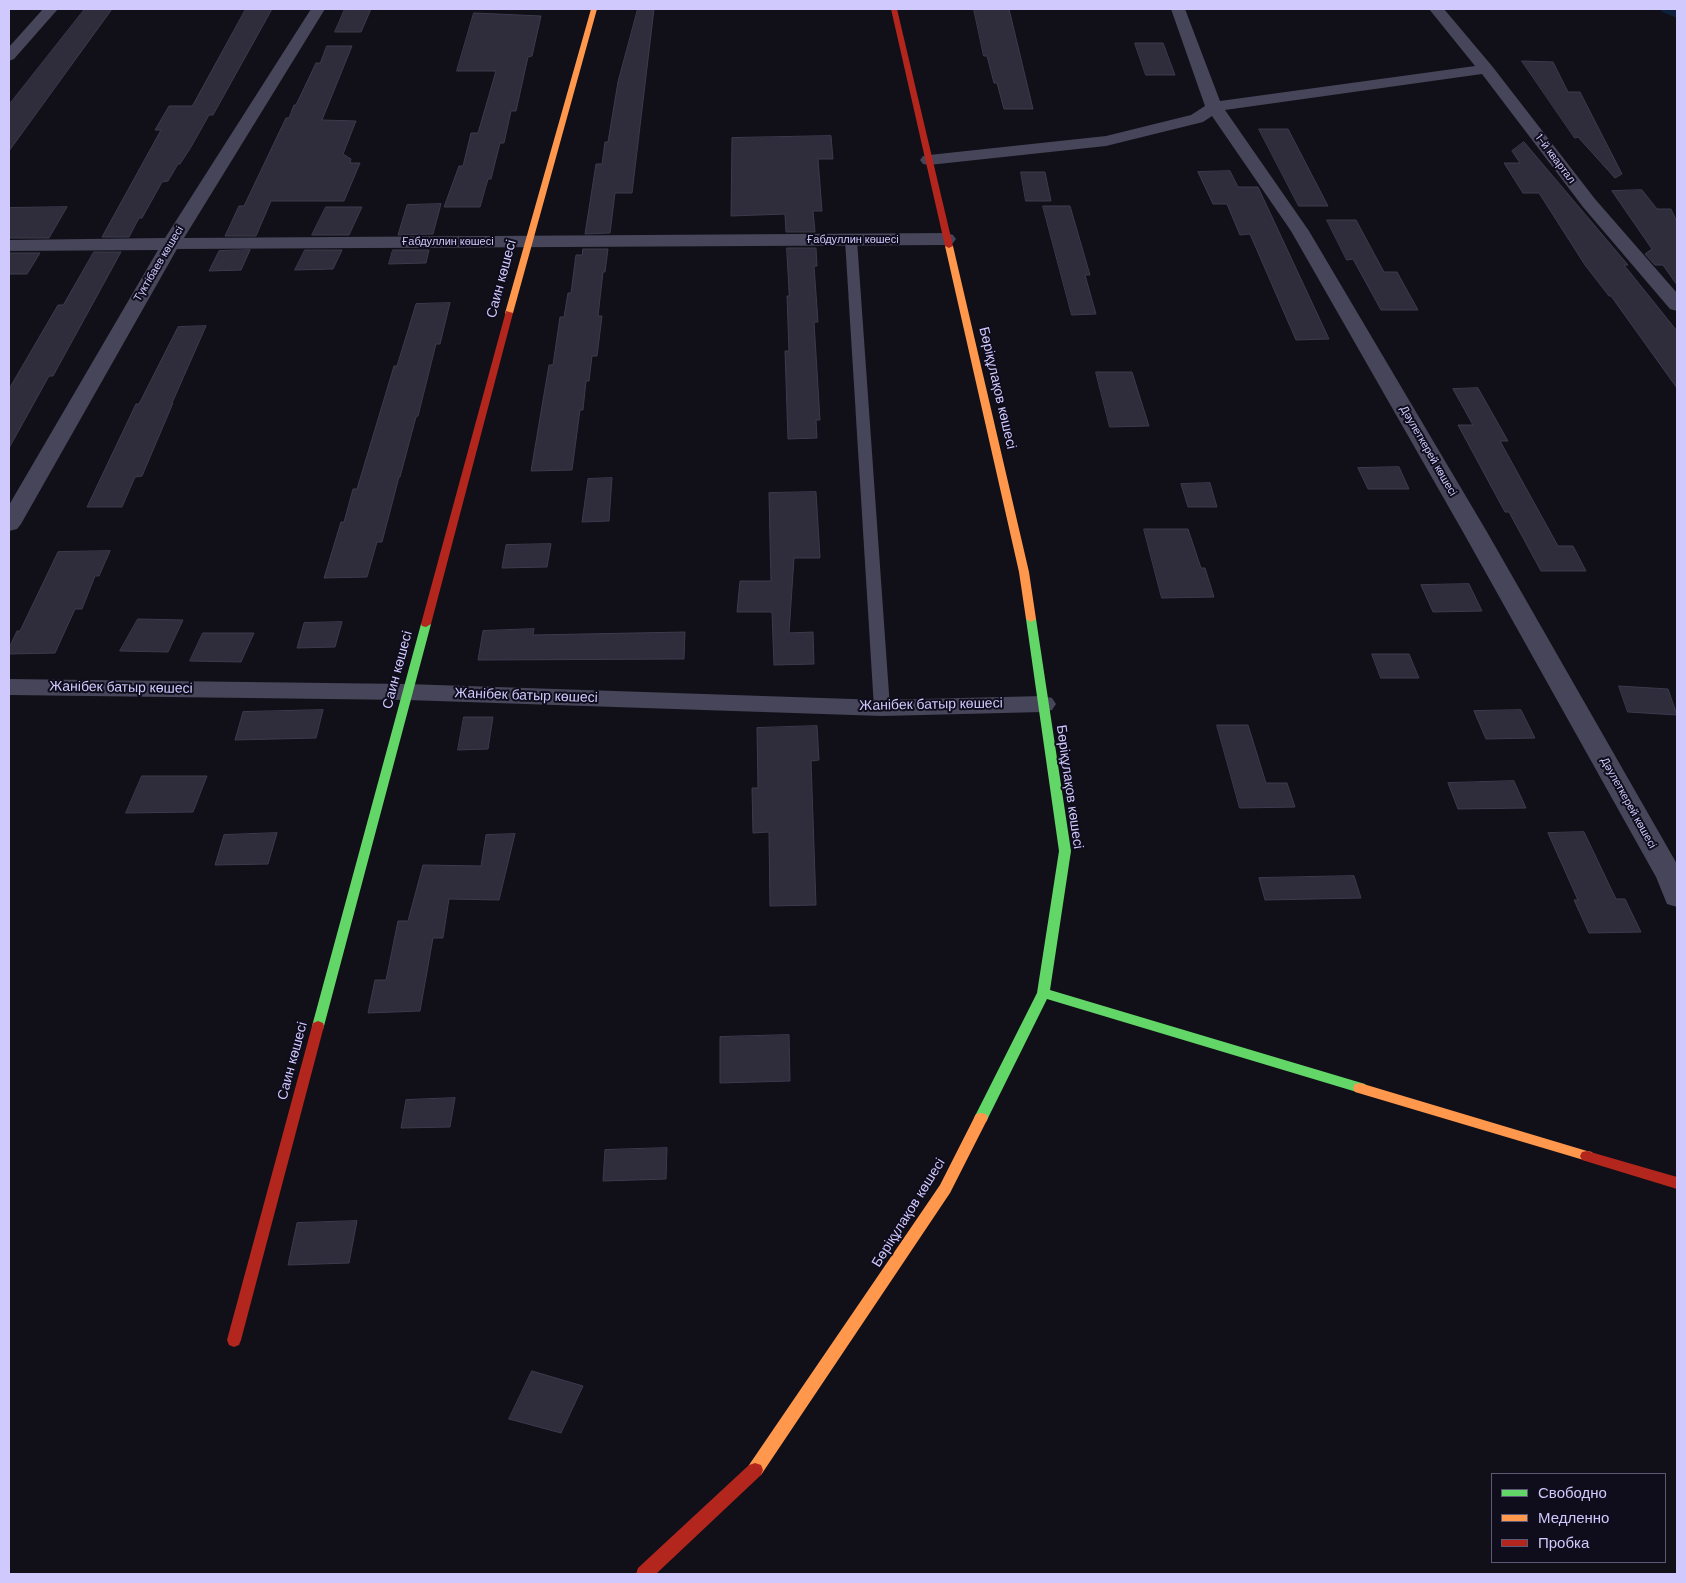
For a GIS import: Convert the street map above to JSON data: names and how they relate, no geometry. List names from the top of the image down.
{
  "streets": {
    "street": [
      "1-й квартал",
      "Ғабдуллин көшесі",
      "Түктібаев көшесі",
      "Саин көшесі",
      "Бөріқұлақов көшесі",
      "Дәулеткерей көшесі",
      "Жанібек батыр көшесі"
    ]
  },
  "crossings": [
    ["Ғабдуллин көшесі", "Түктібаев көшесі"],
    ["Ғабдуллин көшесі", "Саин көшесі"],
    ["Ғабдуллин көшесі", "Бөріқұлақов көшесі"],
    ["Саин көшесі", "Жанібек батыр көшесі"],
    ["Бөріқұлақов көшесі", "Жанібек батыр көшесі"]
  ],
  "legend": ["Свободно", "Медленно", "Пробка"]
}
